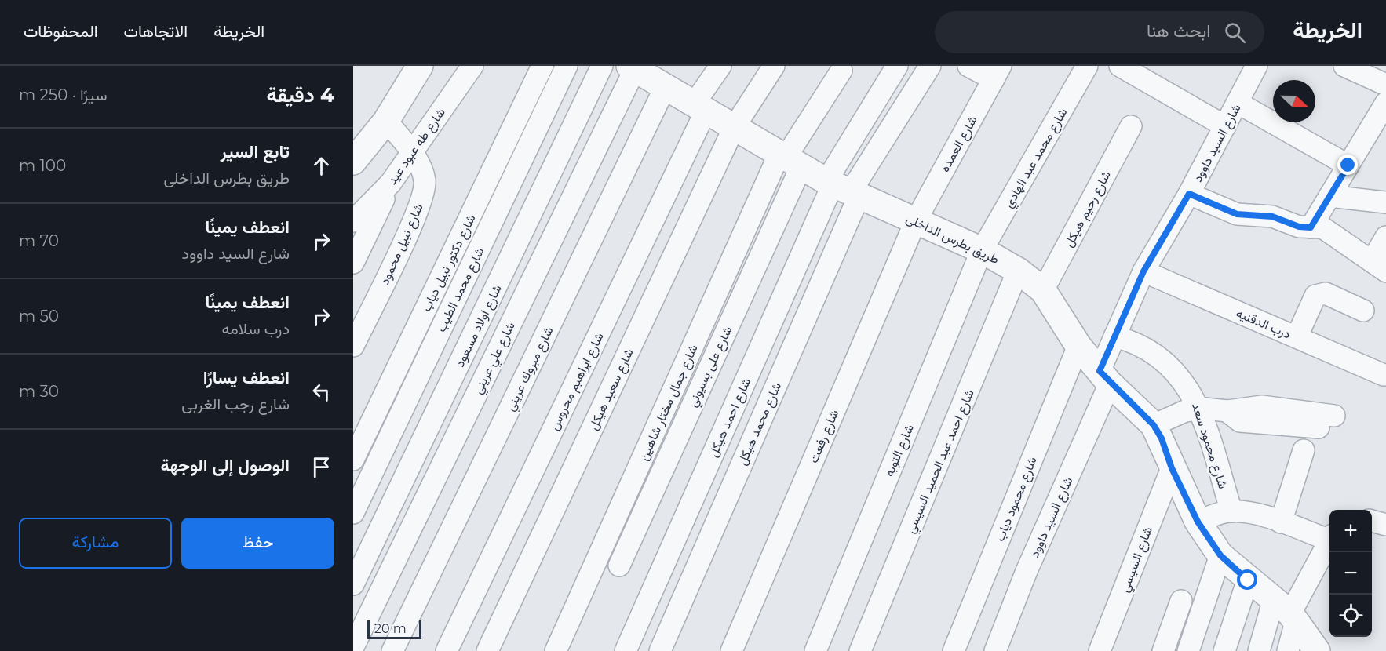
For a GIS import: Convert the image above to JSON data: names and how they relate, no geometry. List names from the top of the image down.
{
  "streets": {
    "street": [
      "شارع السيد داوود",
      "شارع العمده",
      "شارع طه عبود عيد",
      "شارع محمد عبد الهادي",
      "شارع رحيم هيكل",
      "طريق بطرس الداخلى",
      "شارع نبيل محمود",
      "شارع دكتور نبيل دياب",
      "شارع محمد الطيب",
      "درب الدقنيه",
      "شارع اولاد مسعود",
      "شارع علي عريني",
      "شارع على بسيوني",
      "شارع مبروك عريني",
      "شارع ابراهيم محروس",
      "شارع سعيد هيكل",
      "شارع جمال مختار شاهين",
      "شارع احمد هيكل",
      "شارع محمد هيكل",
      "شارع رفعت",
      "شارع محمود سعد",
      "شارع التوبه",
      "شارع احمد عبد الحميد السيسي",
      "شارع محمود دياب",
      "شارع السيسي"
    ]
  },
  "crossings": [
    ["شارع السيد داوود", "طريق بطرس الداخلى"],
    ["شارع السيد داوود", "درب الدقنيه"],
    ["شارع السيد داوود", "شارع محمود سعد"],
    ["شارع العمده", "طريق بطرس الداخلى"],
    ["شارع العمده", "شارع رفعت"],
    ["شارع طه عبود عيد", "شارع نبيل محمود"],
    ["شارع محمد عبد الهادي", "طريق بطرس الداخلى"],
    ["شارع محمد عبد الهادي", "شارع التوبه"],
    ["شارع رحيم هيكل", "طريق بطرس الداخلى"],
    ["طريق بطرس الداخلى", "شارع علي عريني"],
    ["طريق بطرس الداخلى", "شارع على بسيوني"],
    ["طريق بطرس الداخلى", "شارع مبروك عريني"],
    ["طريق بطرس الداخلى", "شارع ابراهيم محروس"],
    ["طريق بطرس الداخلى", "شارع سعيد هيكل"],
    ["طريق بطرس الداخلى", "شارع جمال مختار شاهين"],
    ["طريق بطرس الداخلى", "شارع احمد هيكل"],
    ["طريق بطرس الداخلى", "شارع محمد هيكل"],
    ["طريق بطرس الداخلى", "شارع رفعت"],
    ["طريق بطرس الداخلى", "شارع التوبه"],
    ["طريق بطرس الداخلى", "شارع احمد عبد الحميد السيسي"],
    ["طريق بطرس الداخلى", "شارع محمود دياب"],
    ["طريق بطرس الداخلى", "شارع السيسي"],
    ["شارع علي عريني", "شارع مبروك عريني"],
    ["شارع على بسيوني", "شارع جمال مختار شاهين"],
    ["شارع احمد هيكل", "شارع محمد هيكل"]
  ],
  "scale_bar": "20 m",
  "north": "right",
  "page": {
    "header": "الخريطة",
    "search": "ابحث هنا",
    "nav": ["الخريطة", "الاتجاهات", "المحفوظات"],
    "heading": ["4 دقيقة", "سيرًا · 250 m"],
    "list": [
      ["تابع السير", "طريق بطرس الداخلى", "100 m"],
      ["انعطف يمينًا", "شارع السيد داوود", "70 m"],
      ["انعطف يمينًا", "درب سلامه", "50 m"],
      ["انعطف يسارًا", "شارع رجب الغربى", "30 m"],
      "الوصول إلى الوجهة"
    ],
    "buttons": ["حفظ", "مشاركة"],
    "map_buttons": ["+", "−"],
    "scale": "20 m"
  }
}
